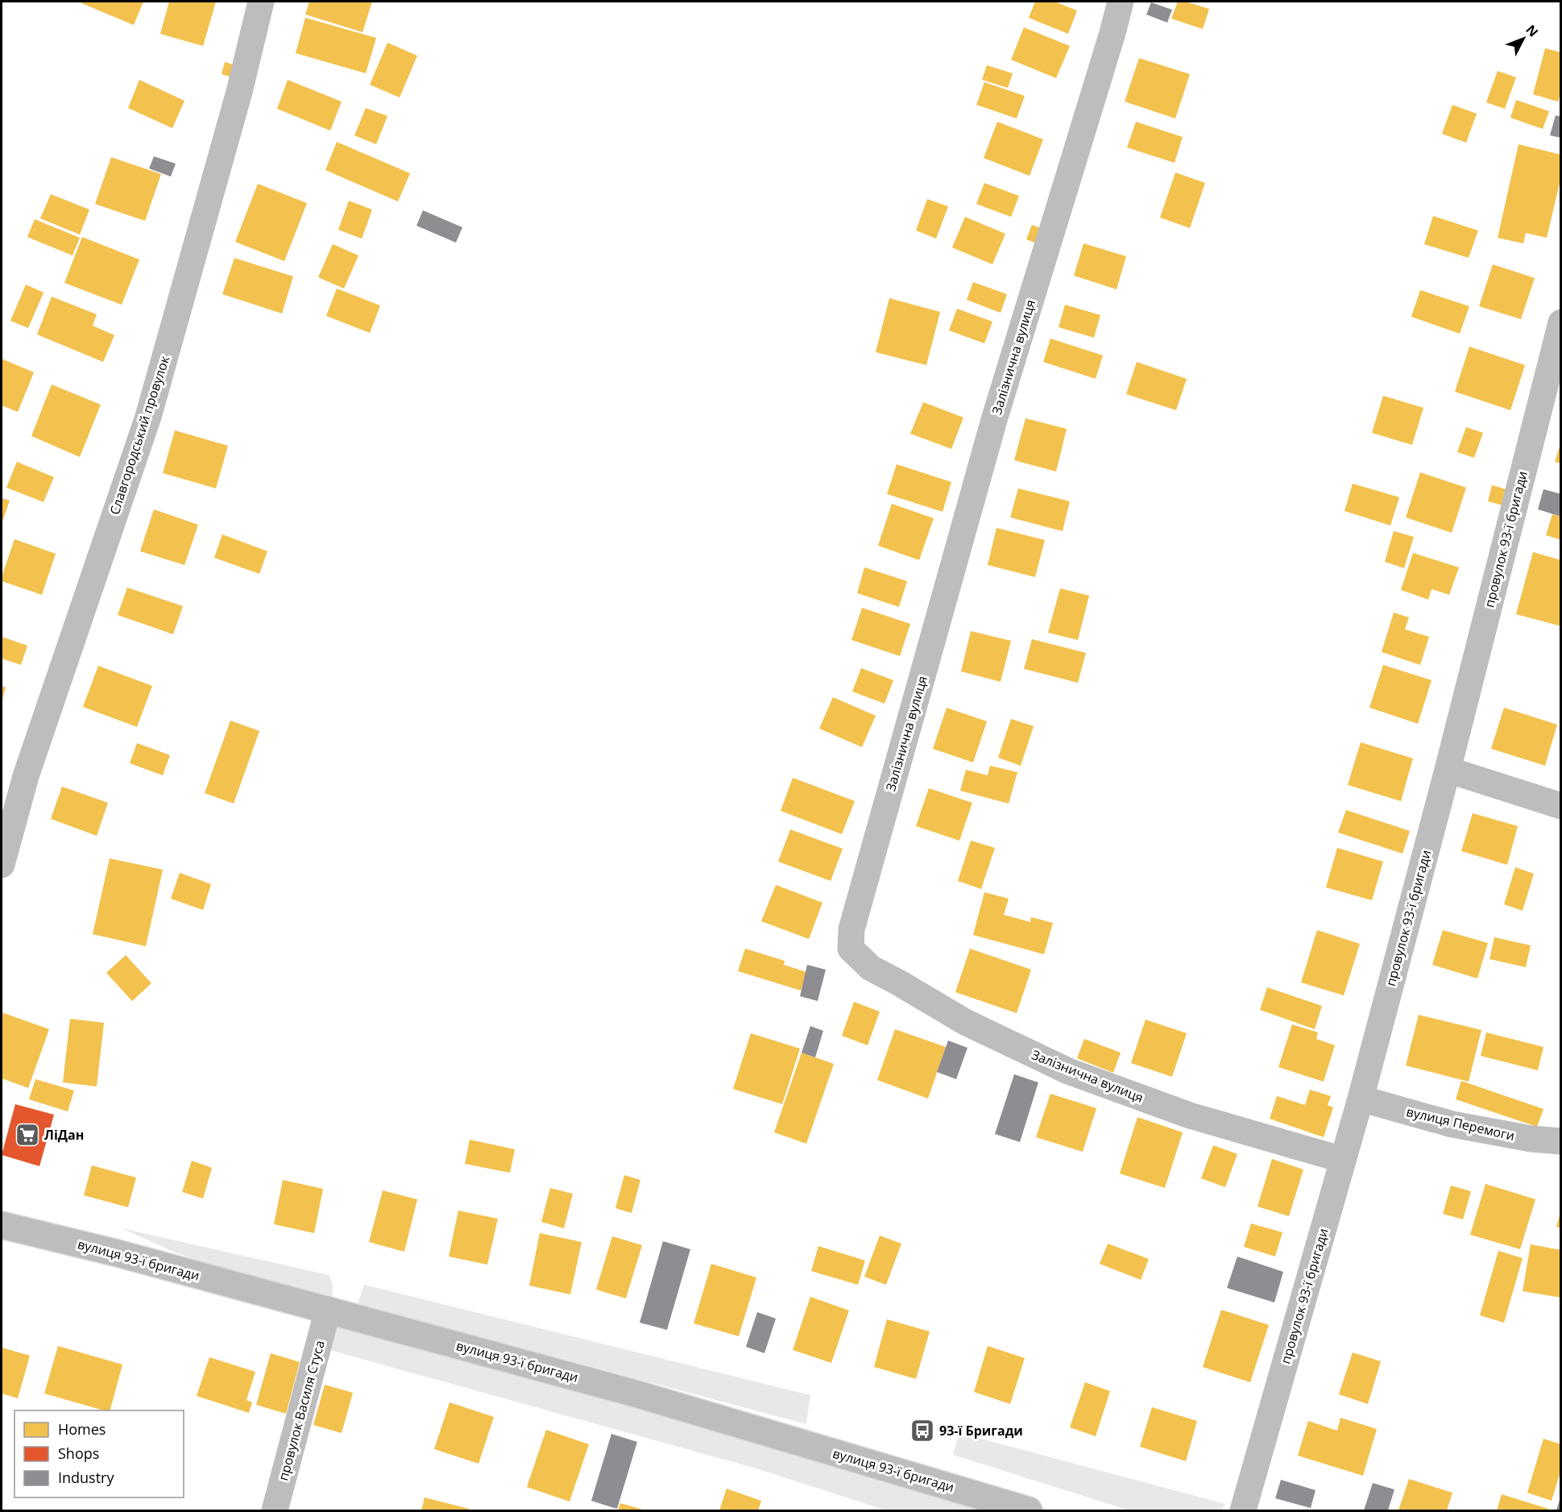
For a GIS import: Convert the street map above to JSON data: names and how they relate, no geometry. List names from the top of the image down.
{
  "streets": {
    "street": [
      "Залізнична вулиця",
      "Славгородський провулок",
      "провулок 93-ї бригади",
      "вулиця Перемоги",
      "вулиця 93-ї бригади",
      "провулок Василя Стуса"
    ]
  },
  "crossings": [
    ["Залізнична вулиця", "провулок 93-ї бригади"],
    ["провулок 93-ї бригади", "вулиця Перемоги"],
    ["вулиця 93-ї бригади", "провулок Василя Стуса"]
  ],
  "places": {
    "supermarket": ["ЛіДан"],
    "bus stop": ["93-ї Бригади"]
  },
  "legend": ["Homes", "Shops", "Industry"],
  "north": "top right"
}
